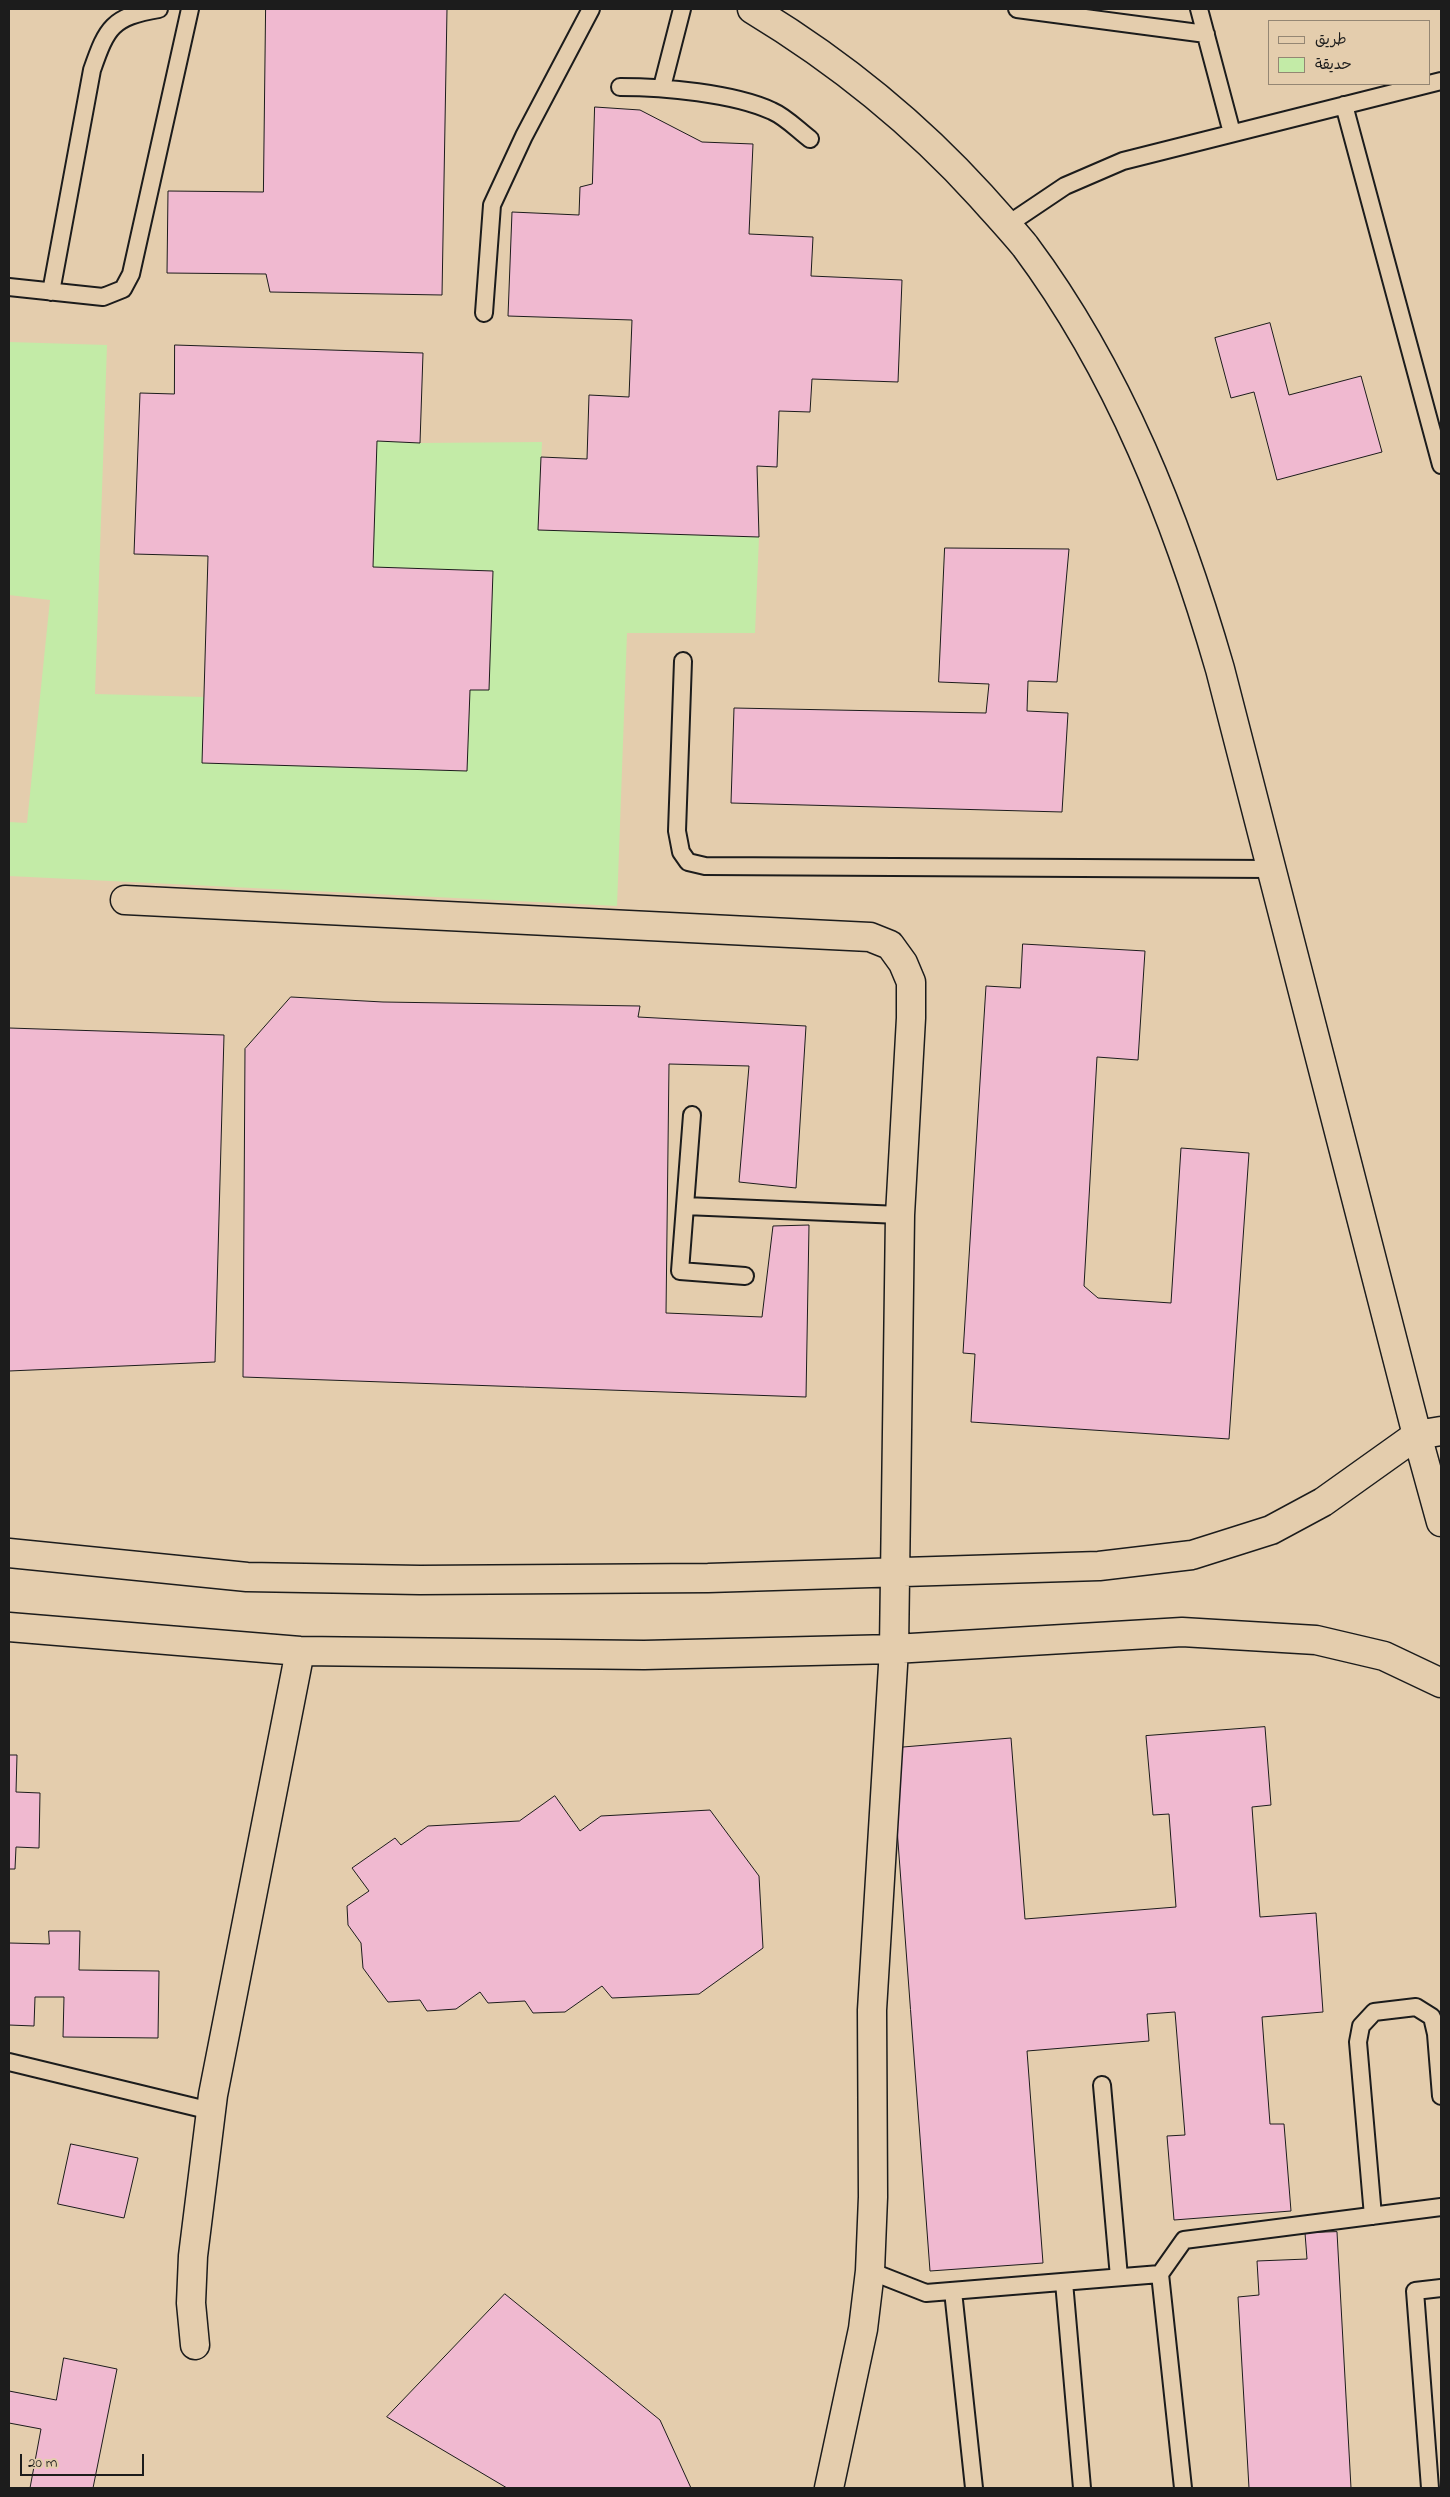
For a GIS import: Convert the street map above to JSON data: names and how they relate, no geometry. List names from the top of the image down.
{
  "legend": ["طريق", "حديقة"],
  "scale_bar": "20 m"
}
